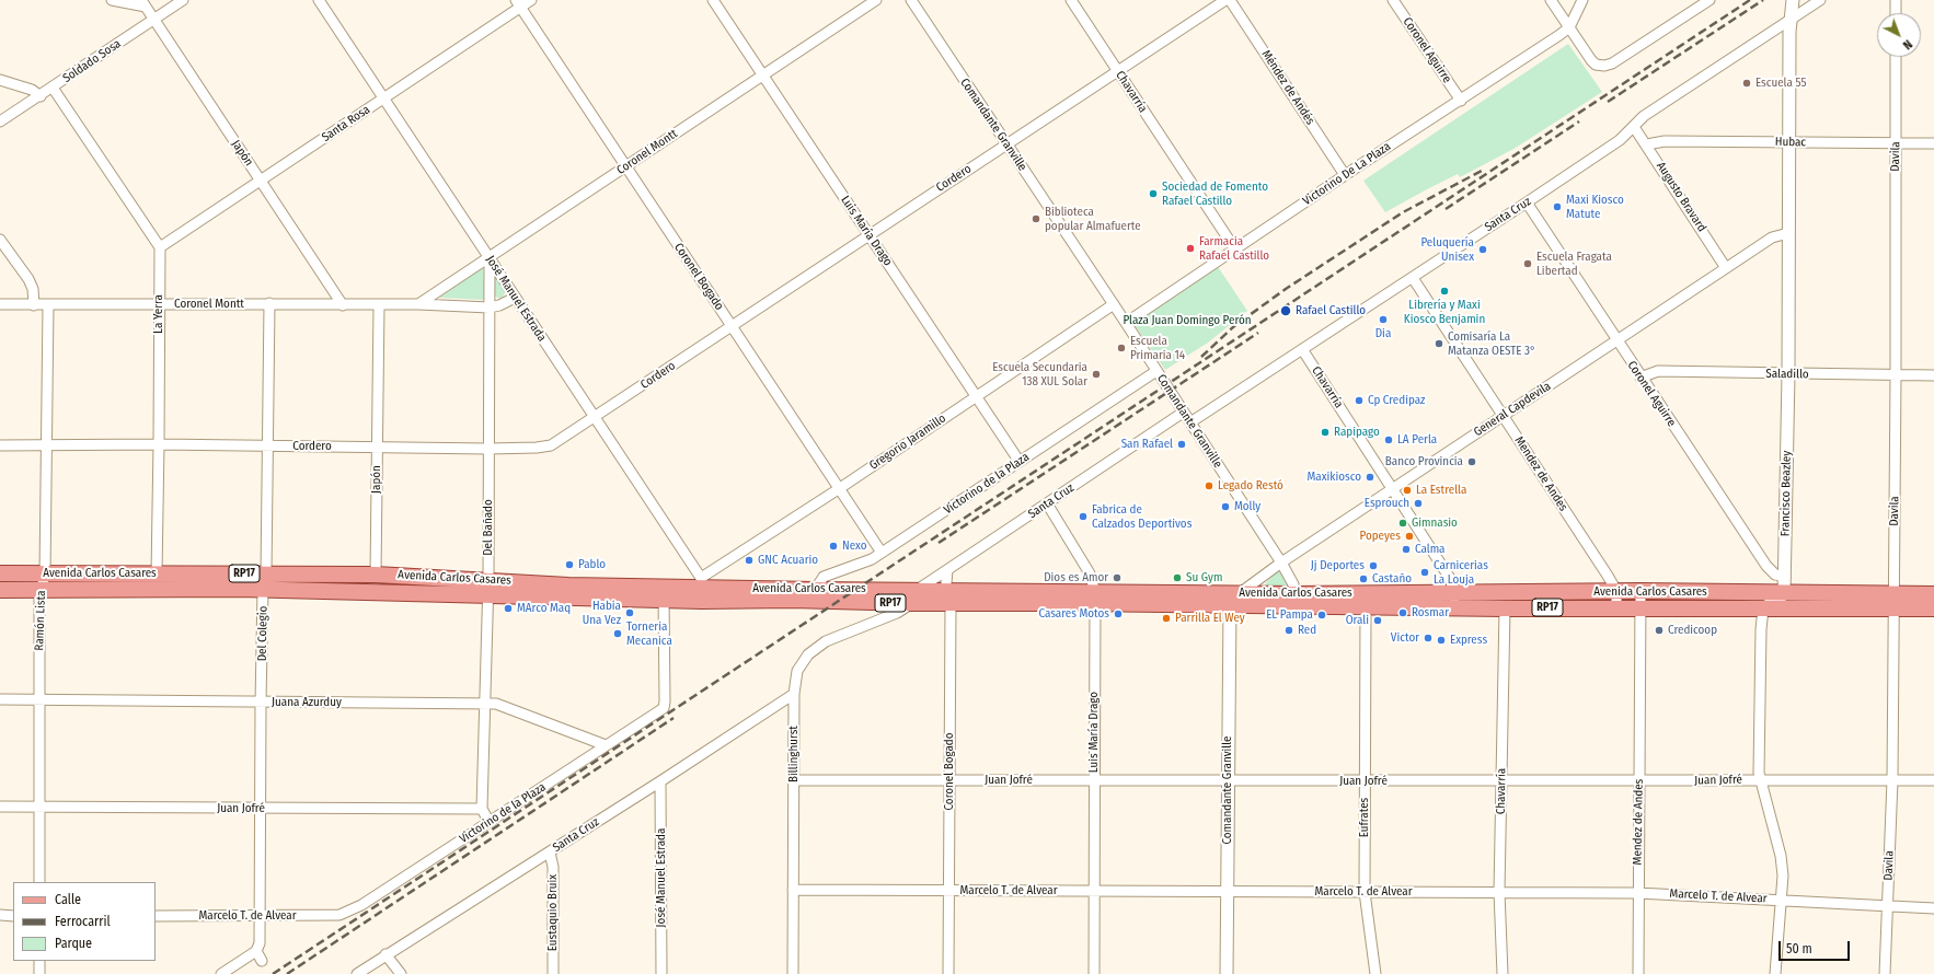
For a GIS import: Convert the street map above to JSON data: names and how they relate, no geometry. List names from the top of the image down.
{
  "streets": {
    "main road": ["Avenida Carlos Casares", "RP17"],
    "street": [
      "Coronel Aguirre",
      "Soldado Sosa",
      "Méndez de Andés",
      "Chavarría",
      "Santa Rosa",
      "Comandante Granville",
      "Hubac",
      "Coronel Montt",
      "Japón",
      "Davila",
      "Victorino De La Plaza",
      "Cordero",
      "Augusto Bravard",
      "Santa Cruz",
      "Luis María Drago",
      "Coronel Bogado",
      "José Manuel Estrada",
      "La Yerra",
      "Saladillo",
      "General Capdevila",
      "Gregorio Jaramillo",
      "Mendez de Andes",
      "Victorino de la Plaza",
      "Francisco Beazley",
      "Del Bañado",
      "Ramón Lista",
      "Del Colegio",
      "Juana Azurduy",
      "Billinghurst",
      "Juan Jofré",
      "Eufrates",
      "Marcelo T. de Alvear",
      "Eustaquio Bruix"
    ]
  },
  "crossings": [
    ["Coronel Aguirre", "Victorino De La Plaza"],
    ["Coronel Aguirre", "Santa Cruz"],
    ["Coronel Aguirre", "Saladillo"],
    ["Coronel Aguirre", "General Capdevila"],
    ["Coronel Aguirre", "Francisco Beazley"],
    ["Soldado Sosa", "Japón"],
    ["Méndez de Andés", "Victorino De La Plaza"],
    ["Chavarría", "Victorino De La Plaza"],
    ["Chavarría", "Cordero"],
    ["Chavarría", "Santa Cruz"],
    ["Chavarría", "General Capdevila"],
    ["Chavarría", "Avenida Carlos Casares"],
    ["Chavarría", "Juan Jofré"],
    ["Chavarría", "Marcelo T. de Alvear"],
    ["Santa Rosa", "Japón"],
    ["Santa Rosa", "Coronel Bogado"],
    ["Santa Rosa", "José Manuel Estrada"],
    ["Santa Rosa", "La Yerra"],
    ["Comandante Granville", "Victorino De La Plaza"],
    ["Comandante Granville", "Cordero"],
    ["Comandante Granville", "Santa Cruz"],
    ["Comandante Granville", "General Capdevila"],
    ["Comandante Granville", "Gregorio Jaramillo"],
    ["Comandante Granville", "Victorino de la Plaza"],
    ["Comandante Granville", "Avenida Carlos Casares"],
    ["Comandante Granville", "Juan Jofré"],
    ["Comandante Granville", "Marcelo T. de Alvear"],
    ["Hubac", "Davila"],
    ["Hubac", "Augusto Bravard"],
    ["Hubac", "Francisco Beazley"],
    ["Coronel Montt", "Japón"],
    ["Coronel Montt", "Luis María Drago"],
    ["Coronel Montt", "Coronel Bogado"],
    ["Coronel Montt", "José Manuel Estrada"],
    ["Coronel Montt", "La Yerra"],
    ["Coronel Montt", "Del Bañado"],
    ["Coronel Montt", "Ramón Lista"],
    ["Coronel Montt", "Del Colegio"],
    ["Japón", "Cordero"],
    ["Japón", "Avenida Carlos Casares"],
    ["Davila", "Saladillo"],
    ["Davila", "Avenida Carlos Casares"],
    ["Davila", "Juan Jofré"],
    ["Davila", "Marcelo T. de Alvear"],
    ["Cordero", "Luis María Drago"],
    ["Cordero", "Coronel Bogado"],
    ["Cordero", "José Manuel Estrada"],
    ["Cordero", "La Yerra"],
    ["Cordero", "Del Bañado"],
    ["Cordero", "Ramón Lista"],
    ["Cordero", "Del Colegio"],
    ["Augusto Bravard", "Santa Cruz"],
    ["Augusto Bravard", "General Capdevila"],
    ["Santa Cruz", "Luis María Drago"],
    ["Santa Cruz", "Coronel Bogado"],
    ["Santa Cruz", "José Manuel Estrada"],
    ["Santa Cruz", "Mendez de Andes"],
    ["Santa Cruz", "Francisco Beazley"],
    ["Santa Cruz", "Avenida Carlos Casares"],
    ["Santa Cruz", "Billinghurst"],
    ["Santa Cruz", "Eustaquio Bruix"],
    ["Luis María Drago", "Gregorio Jaramillo"],
    ["Luis María Drago", "Victorino de la Plaza"],
    ["Luis María Drago", "Avenida Carlos Casares"],
    ["Luis María Drago", "Juan Jofré"],
    ["Luis María Drago", "Marcelo T. de Alvear"],
    ["Coronel Bogado", "Gregorio Jaramillo"],
    ["Coronel Bogado", "Victorino de la Plaza"],
    ["Coronel Bogado", "Avenida Carlos Casares"],
    ["Coronel Bogado", "Juan Jofré"],
    ["Coronel Bogado", "Marcelo T. de Alvear"],
    ["José Manuel Estrada", "Gregorio Jaramillo"],
    ["José Manuel Estrada", "Del Bañado"],
    ["José Manuel Estrada", "Avenida Carlos Casares"],
    ["La Yerra", "Avenida Carlos Casares"],
    ["Saladillo", "Francisco Beazley"],
    ["General Capdevila", "Mendez de Andes"],
    ["General Capdevila", "Francisco Beazley"],
    ["General Capdevila", "Avenida Carlos Casares"],
    ["Gregorio Jaramillo", "Avenida Carlos Casares"],
    ["Mendez de Andes", "Avenida Carlos Casares"],
    ["Mendez de Andes", "Juan Jofré"],
    ["Mendez de Andes", "Marcelo T. de Alvear"],
    ["Victorino de la Plaza", "Avenida Carlos Casares"],
    ["Victorino de la Plaza", "Juana Azurduy"],
    ["Victorino de la Plaza", "Marcelo T. de Alvear"],
    ["Francisco Beazley", "Avenida Carlos Casares"],
    ["Del Bañado", "Avenida Carlos Casares"],
    ["Del Bañado", "Juana Azurduy"],
    ["Del Bañado", "Juan Jofré"],
    ["Avenida Carlos Casares", "Ramón Lista"],
    ["Avenida Carlos Casares", "Del Colegio"],
    ["Avenida Carlos Casares", "Billinghurst"],
    ["Avenida Carlos Casares", "Eufrates"],
    ["Ramón Lista", "Juana Azurduy"],
    ["Ramón Lista", "Juan Jofré"],
    ["Del Colegio", "Juana Azurduy"],
    ["Del Colegio", "Juan Jofré"],
    ["Del Colegio", "Marcelo T. de Alvear"],
    ["Billinghurst", "Juan Jofré"],
    ["Billinghurst", "Marcelo T. de Alvear"],
    ["Juan Jofré", "Eufrates"],
    ["Eufrates", "Marcelo T. de Alvear"]
  ],
  "parks": ["Plaza Juan Domingo Perón"],
  "places": [
    "Escuela 55",
    "Sociedad de Fomento Rafael Castillo",
    "Maxi Kiosco Matute",
    "Biblioteca popular Almafuerte",
    "Farmacia Rafael Castillo",
    "Peluquería Unisex",
    "Escuela Fragata Libertad",
    "Librería y Maxi Kiosco Benjamin",
    "Rafael Castillo",
    "Dia",
    "Comisaría La Matanza OESTE 3°",
    "Escuela Primaria 14",
    "Escuela Secundaria 138 XUL Solar",
    "Cp Credipaz",
    "Rapipago",
    "LA Perla",
    "San Rafael",
    "Banco Provincia",
    "Maxikiosco",
    "Legado Restó",
    "La Estrella",
    "Esprouch",
    "Molly",
    "Fabrica de Calzados Deportivos",
    "Gimnasio",
    "Popeyes",
    "Nexo",
    "Calma",
    "GNC Acuario",
    "Pablo",
    "Jj Deportes",
    "Carnicerias La Louja",
    "Dios es Amor",
    "Su Gym",
    "Castaño",
    "MArco Maq",
    "Habia Una Vez",
    "Rosmar",
    "Casares Motos",
    "EL Pampa",
    "Parrilla El Wey",
    "Orali",
    "Red",
    "Credicoop",
    "Torneria Mecanica",
    "Victor",
    "Express"
  ],
  "legend": ["Calle", "Ferrocarril", "Parque"],
  "scale_bar": "50 m",
  "north": "bottom right"
}
